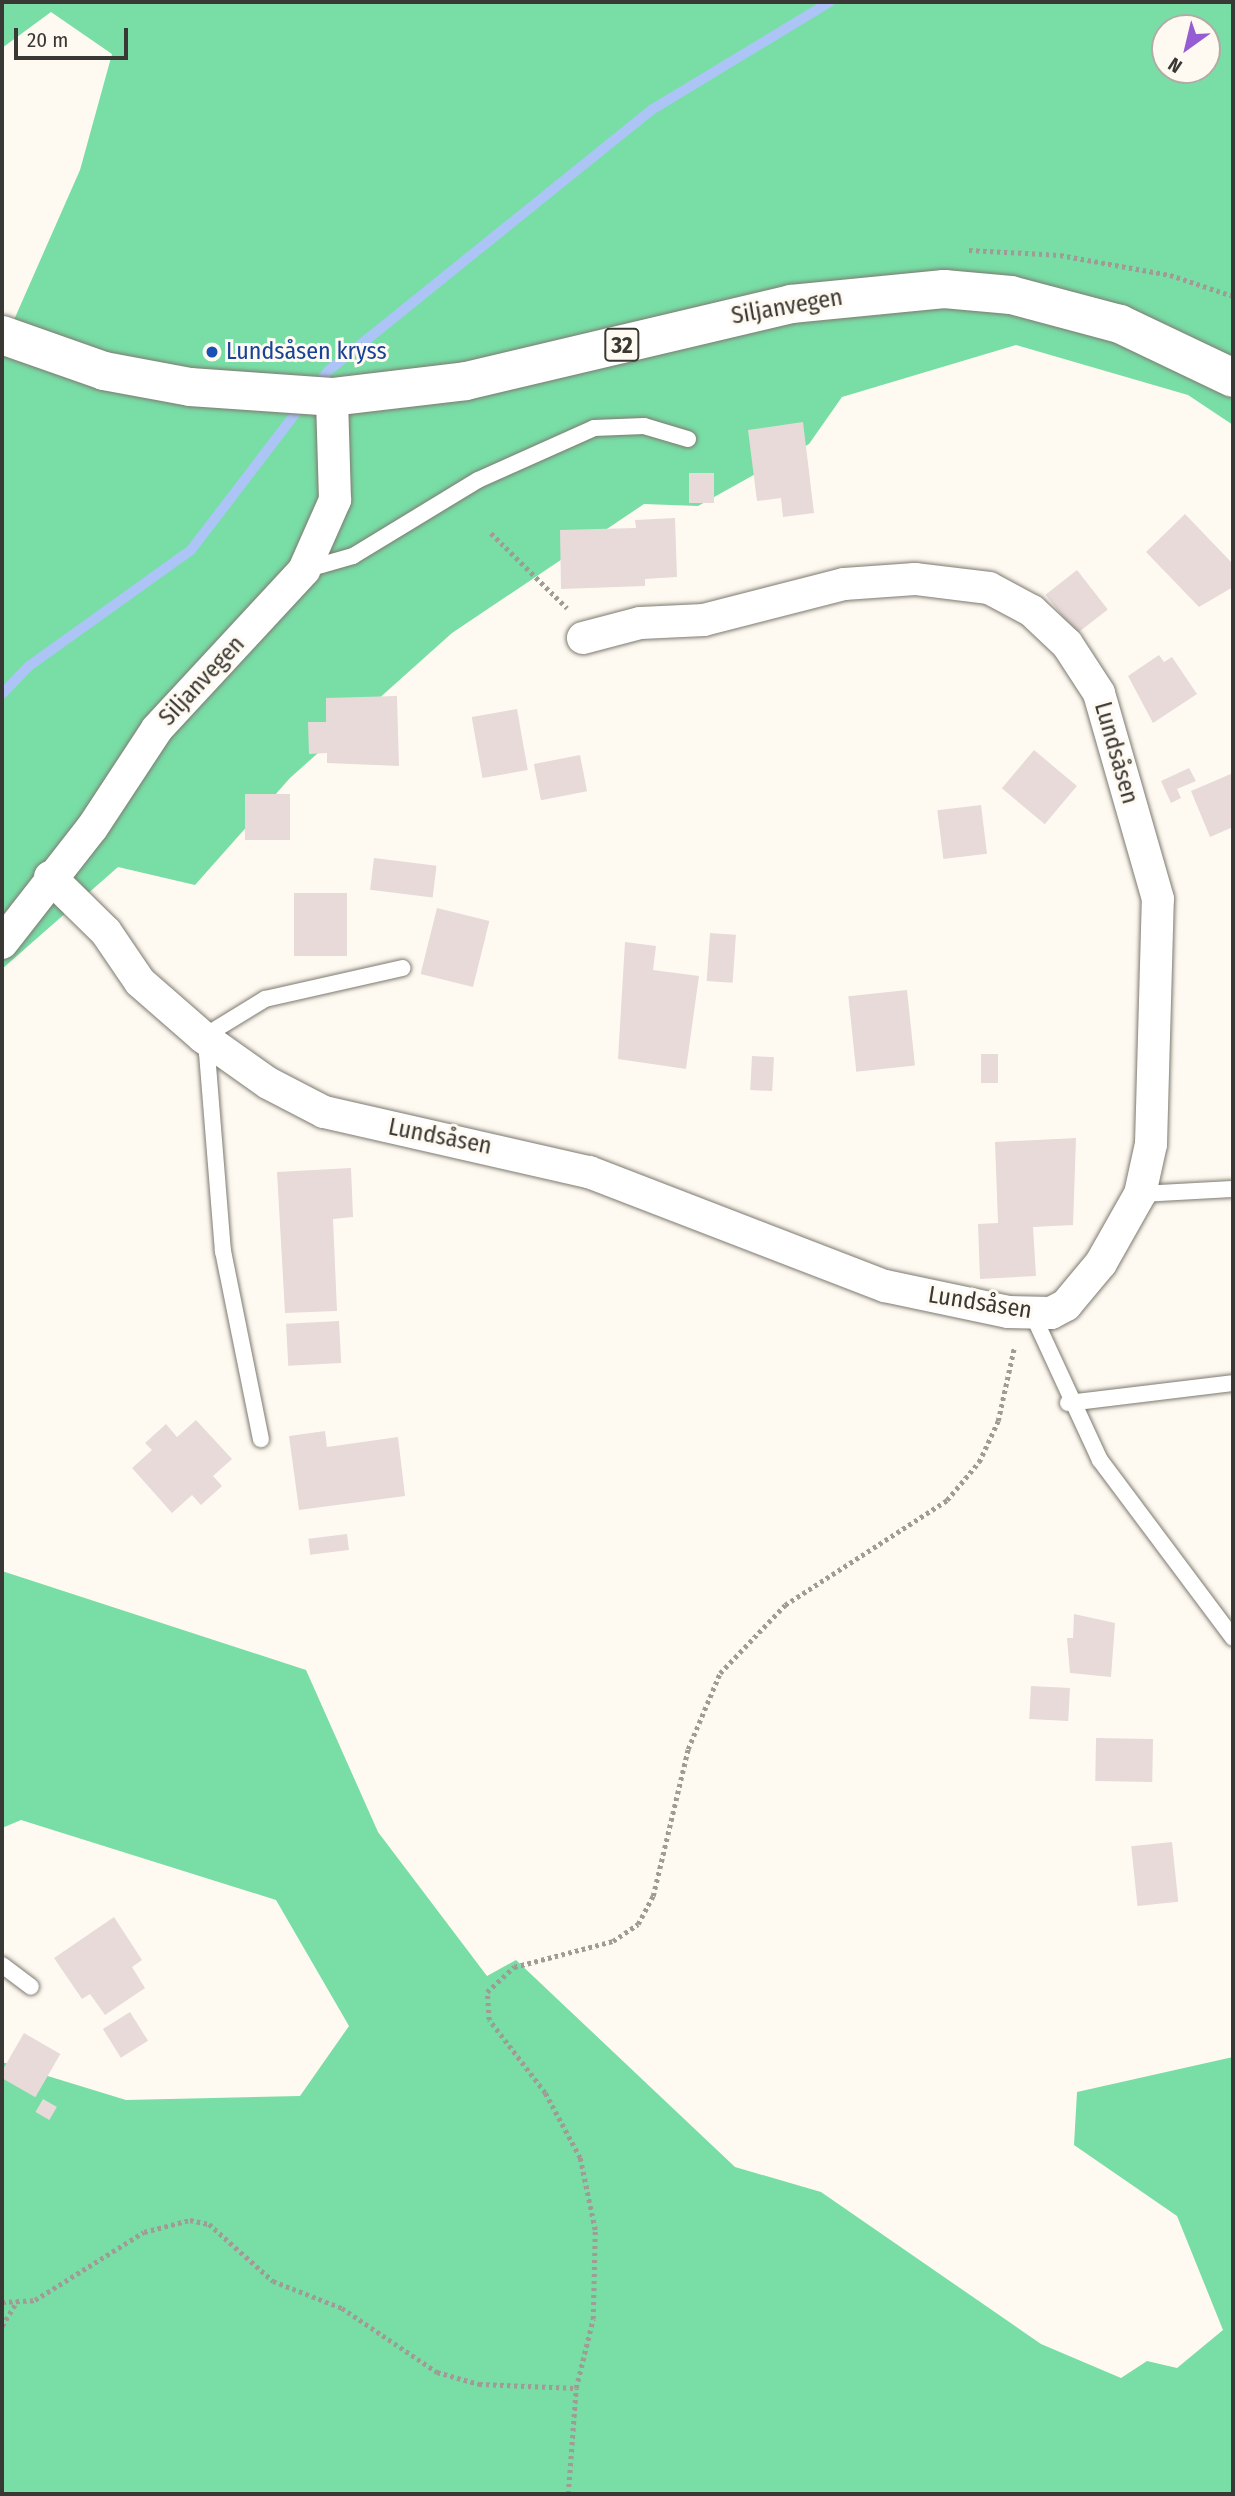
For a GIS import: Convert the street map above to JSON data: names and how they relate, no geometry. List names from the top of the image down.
{
  "streets": {
    "main road": ["Siljanvegen", "32"],
    "street": ["Lundsåsen"]
  },
  "crossings": [
    ["Siljanvegen", "Lundsåsen"]
  ],
  "places": ["Lundsåsen kryss"],
  "scale_bar": "20 m",
  "north": "bottom left"
}
